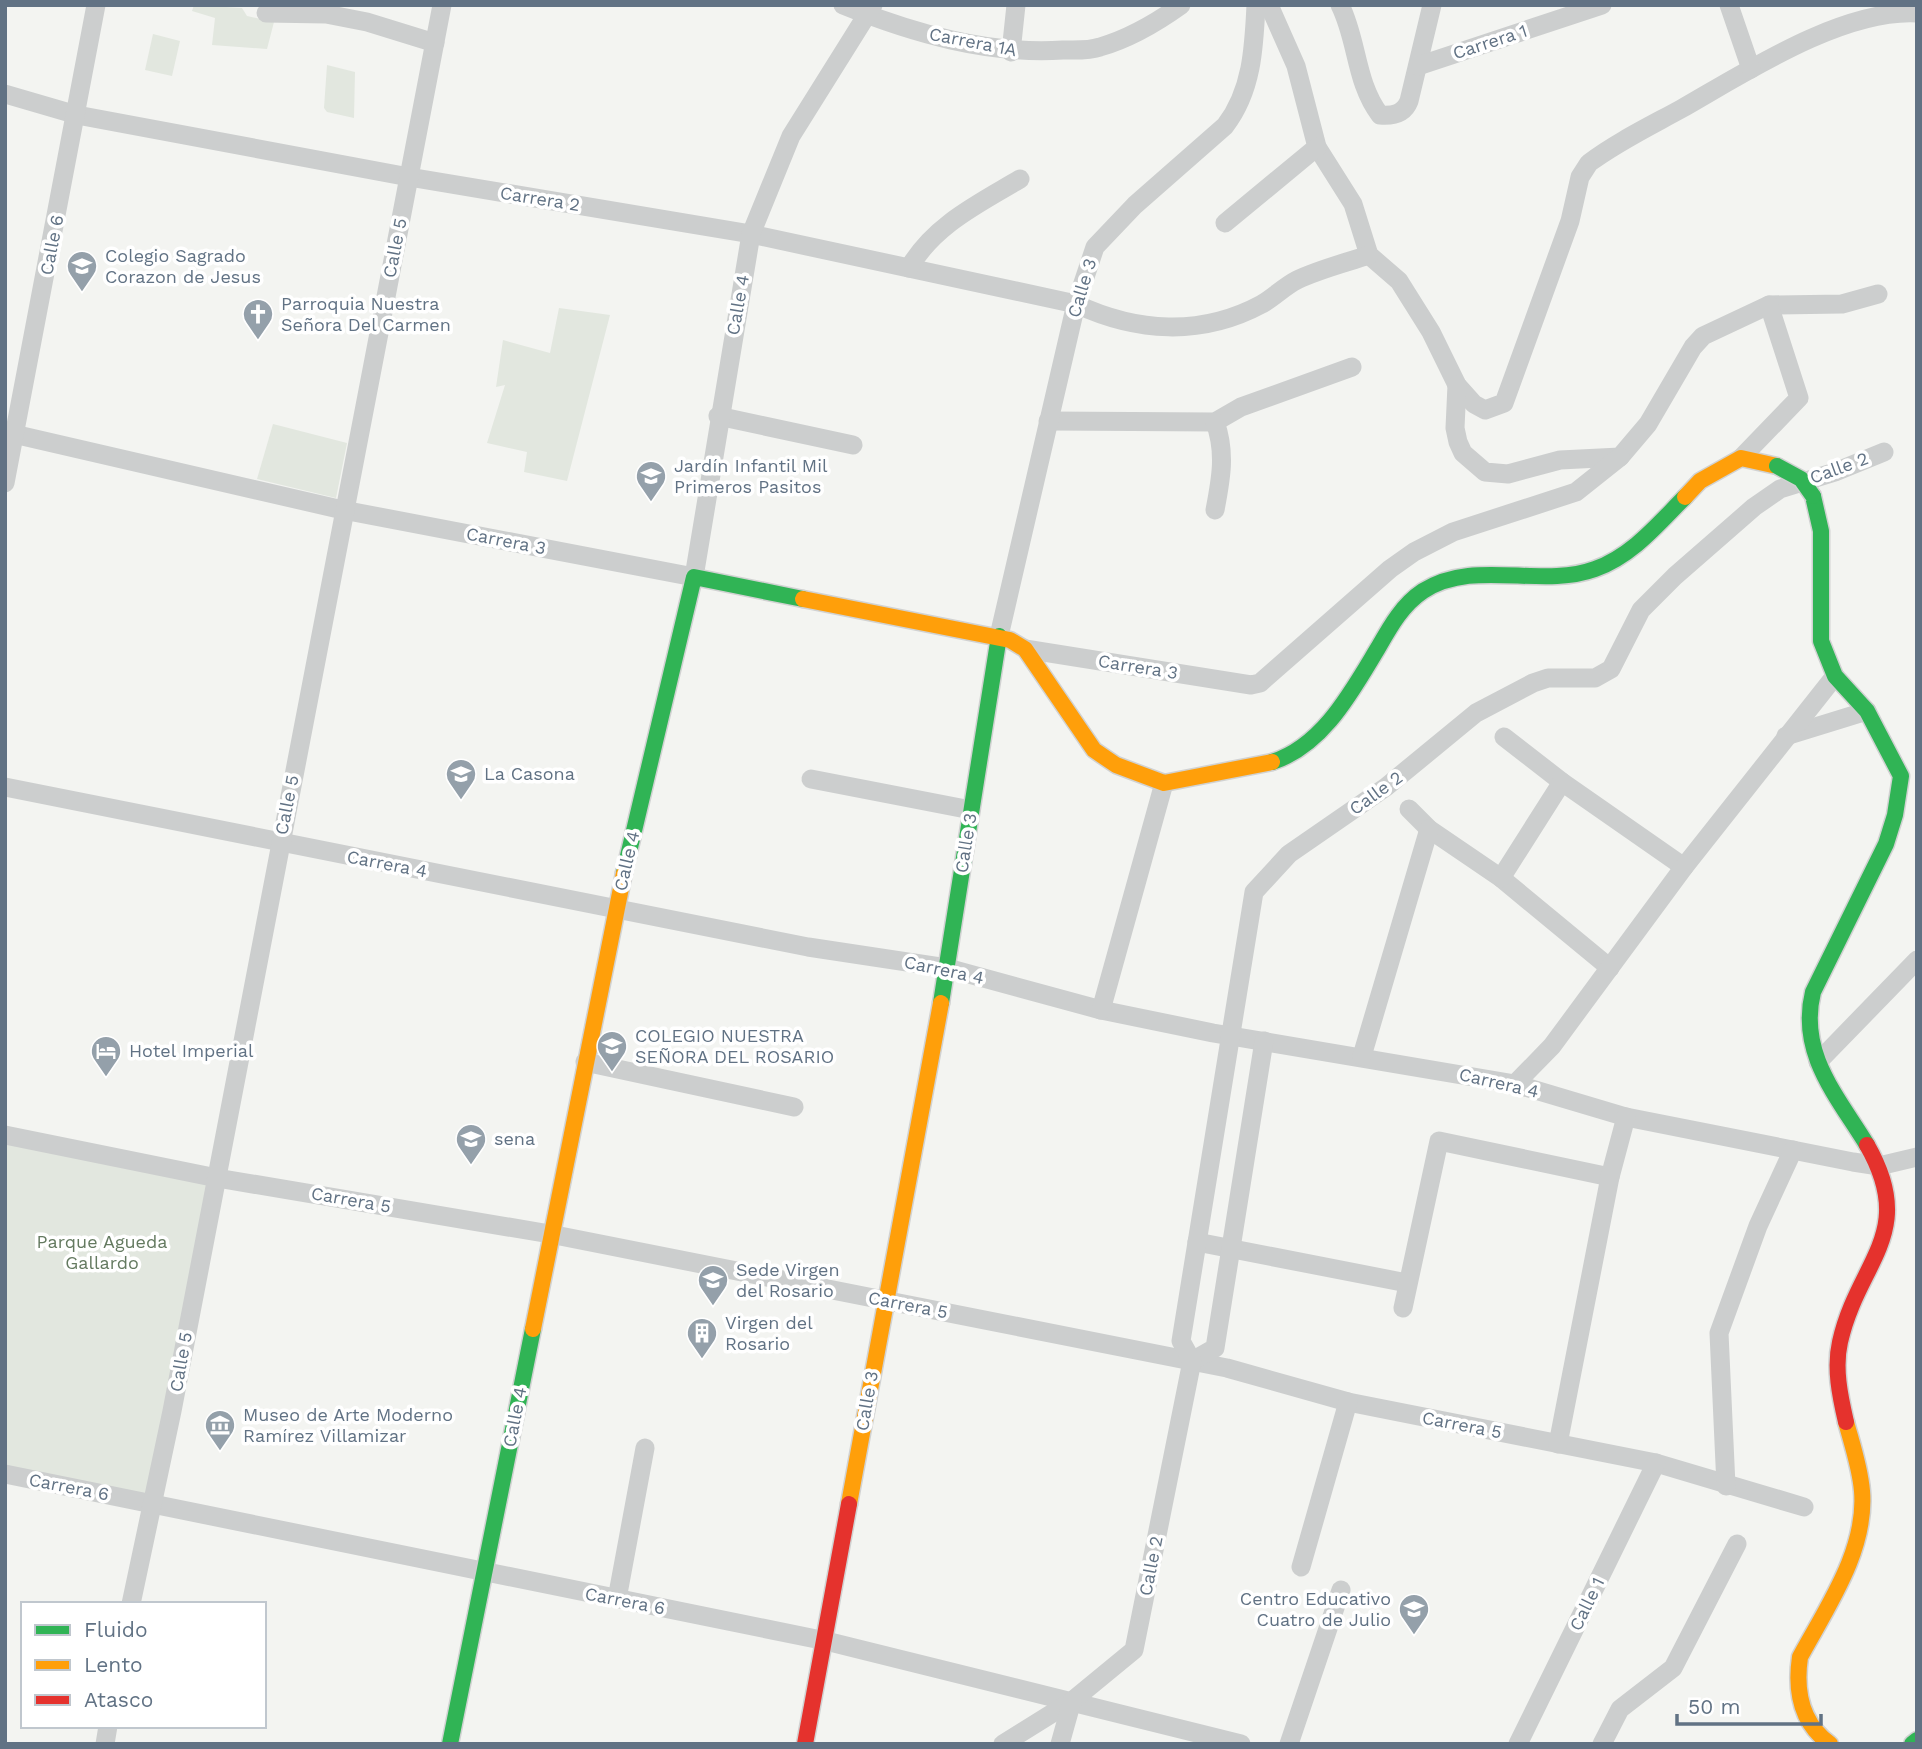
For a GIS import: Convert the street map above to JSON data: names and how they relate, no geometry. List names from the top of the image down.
{
  "streets": {
    "main road": ["Calle 3", "Calle 4", "Carrera 3"],
    "street": [
      "Carrera 1A",
      "Carrera 1",
      "Carrera 2",
      "Calle 6",
      "Calle 5",
      "Calle 2",
      "Carrera 4",
      "Carrera 5",
      "Carrera 6",
      "Calle 1"
    ]
  },
  "crossings": [
    ["Carrera 1A", "Calle 4"],
    ["Carrera 2", "Calle 6"],
    ["Carrera 2", "Calle 5"],
    ["Carrera 2", "Calle 3"],
    ["Carrera 2", "Calle 4"],
    ["Calle 6", "Carrera 3"],
    ["Calle 5", "Carrera 3"],
    ["Calle 5", "Carrera 4"],
    ["Calle 5", "Carrera 5"],
    ["Calle 5", "Carrera 6"],
    ["Calle 3", "Carrera 3"],
    ["Calle 3", "Carrera 4"],
    ["Calle 3", "Carrera 5"],
    ["Calle 3", "Carrera 6"],
    ["Calle 4", "Carrera 3"],
    ["Calle 4", "Carrera 4"],
    ["Calle 4", "Carrera 5"],
    ["Calle 4", "Carrera 6"],
    ["Calle 2", "Carrera 4"],
    ["Calle 2", "Carrera 5"],
    ["Calle 2", "Carrera 6"],
    ["Carrera 5", "Calle 1"]
  ],
  "parks": ["Parque Agueda Gallardo"],
  "places": {
    "school or university": [
      "Colegio Sagrado Corazon de Jesus",
      "Jardín Infantil Mil Primeros Pasitos",
      "La Casona",
      "COLEGIO NUESTRA SEÑORA DEL ROSARIO",
      "sena",
      "Sede Virgen del Rosario",
      "Centro Educativo Cuatro de Julio"
    ],
    "church": ["Parroquia Nuestra Señora Del Carmen"],
    "hotel": ["Hotel Imperial"],
    "building": ["Virgen del Rosario"],
    "museum": ["Museo de Arte Moderno Ramírez Villamizar"]
  },
  "legend": ["Fluido", "Lento", "Atasco"],
  "scale_bar": "50 m"
}
